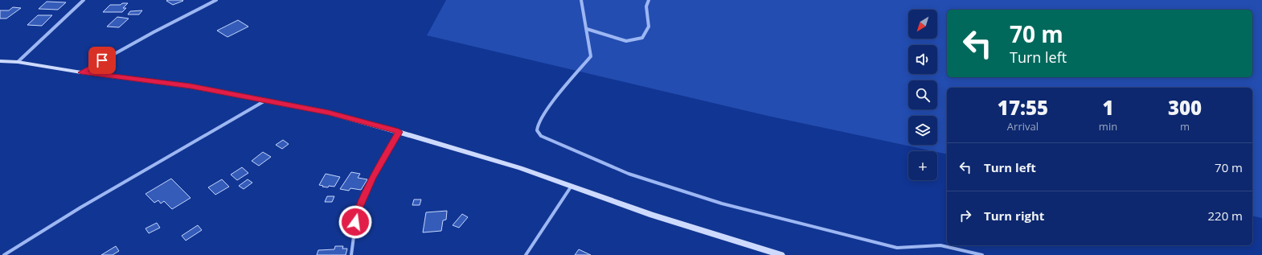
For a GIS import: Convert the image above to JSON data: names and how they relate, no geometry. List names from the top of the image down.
{
  "north": "bottom left",
  "page": {
    "map_buttons": "+",
    "turn": ["70 m", "Turn left"],
    "eta": [
      "17:55",
      "Arrival",
      "1",
      "min",
      "300",
      "m"
    ],
    "list": [
      {
        "name": "Turn left",
        "value": "70 m"
      },
      {
        "name": "Turn right",
        "value": "220 m"
      }
    ]
  }
}
